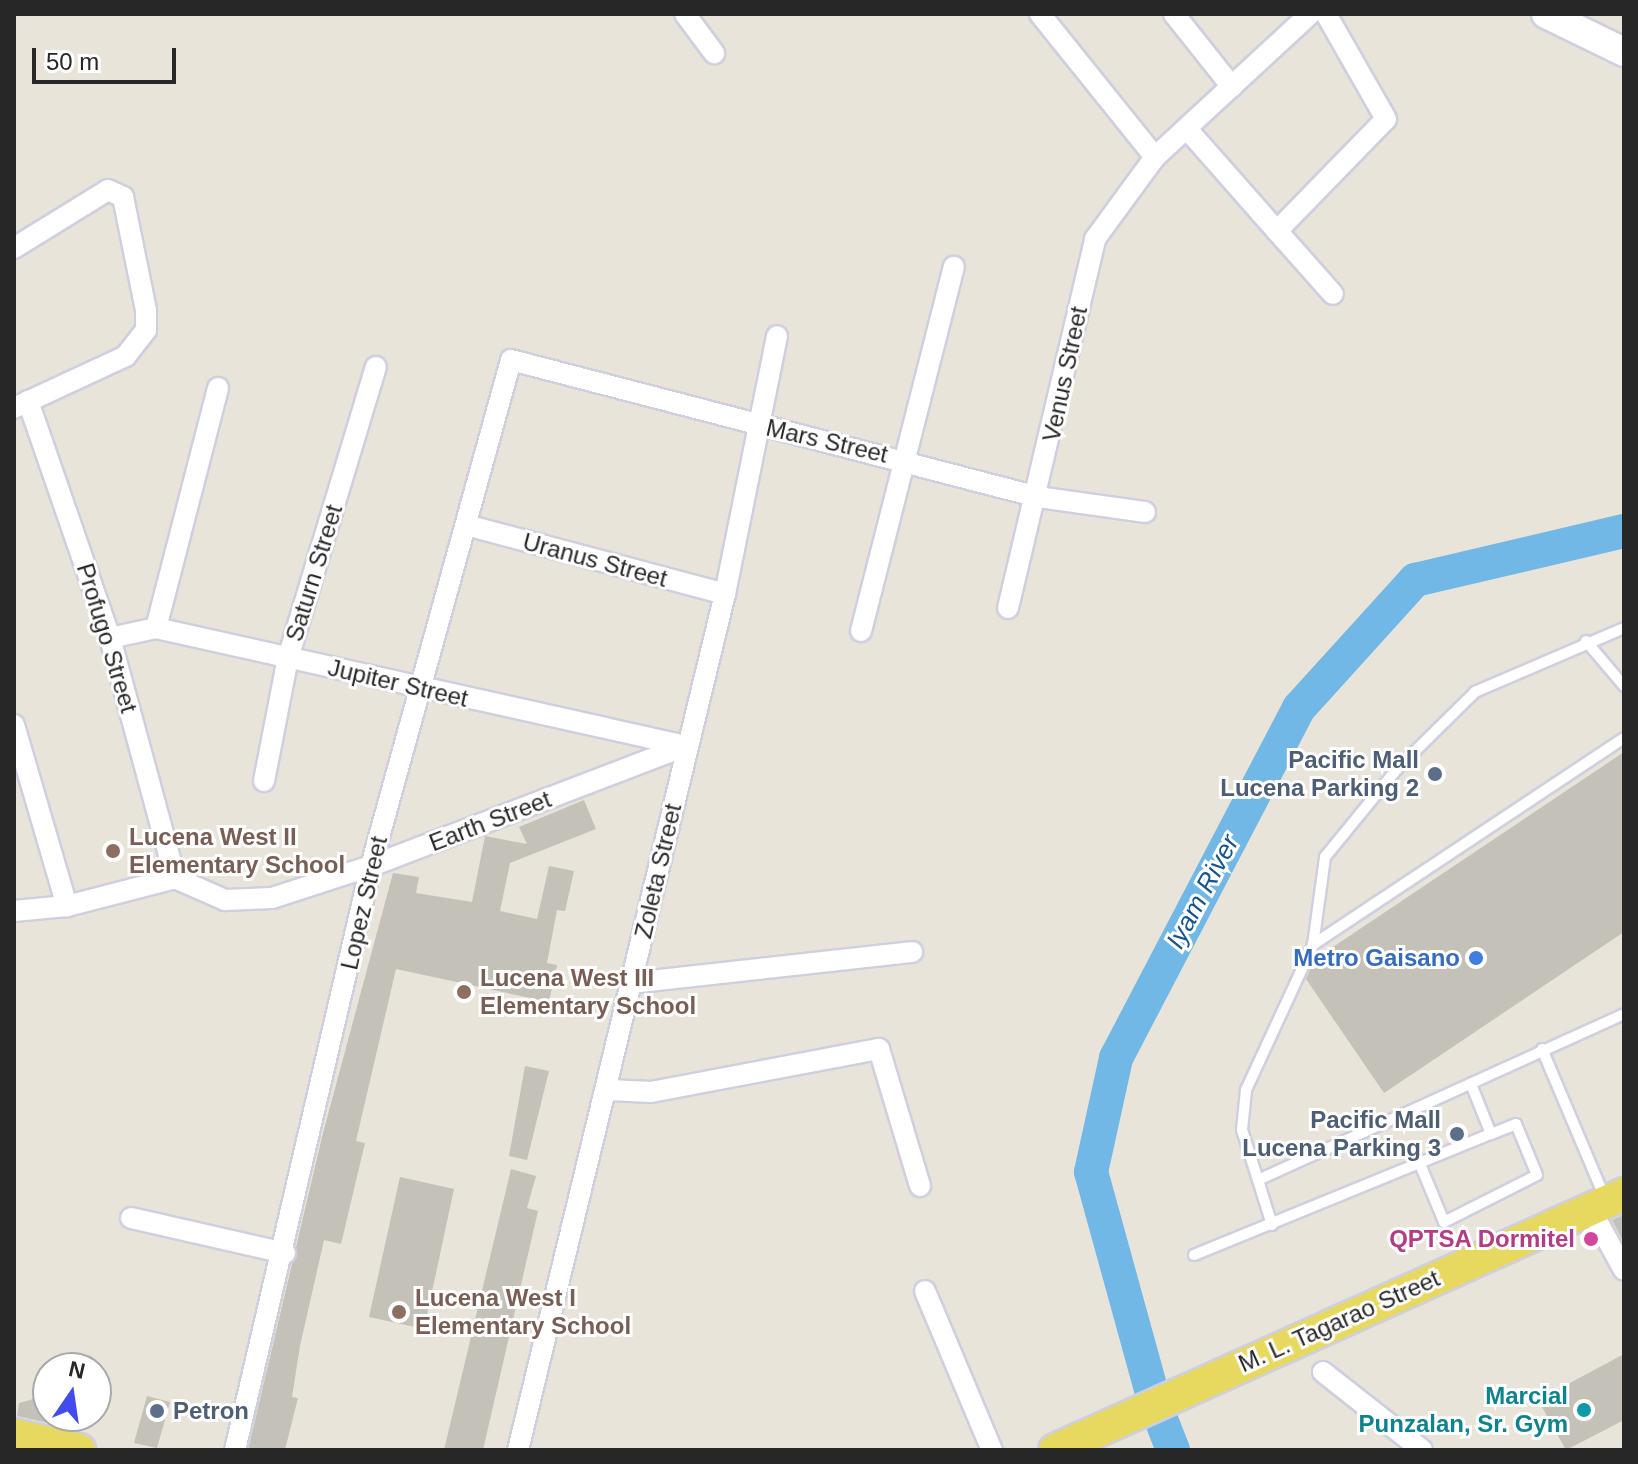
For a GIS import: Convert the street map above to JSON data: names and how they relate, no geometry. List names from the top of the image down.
{
  "streets": {
    "main road": ["M. L. Tagarao Street"],
    "street": [
      "Venus Street",
      "Mars Street",
      "Uranus Street",
      "Saturn Street",
      "Profugo Street",
      "Jupiter Street",
      "Earth Street",
      "Zoleta Street",
      "Lopez Street"
    ]
  },
  "crossings": [
    ["Venus Street", "Mars Street"],
    ["Mars Street", "Zoleta Street"],
    ["Mars Street", "Lopez Street"],
    ["Uranus Street", "Zoleta Street"],
    ["Uranus Street", "Lopez Street"],
    ["Saturn Street", "Jupiter Street"],
    ["Profugo Street", "Jupiter Street"],
    ["Profugo Street", "Earth Street"],
    ["Jupiter Street", "Earth Street"],
    ["Jupiter Street", "Zoleta Street"],
    ["Jupiter Street", "Lopez Street"],
    ["Earth Street", "Zoleta Street"],
    ["Earth Street", "Lopez Street"]
  ],
  "water": ["Iyam River"],
  "places": [
    "Pacific Mall Lucena Parking 2",
    "Lucena West II Elementary School",
    "Metro Gaisano",
    "Lucena West III Elementary School",
    "Pacific Mall Lucena Parking 3",
    "QPTSA Dormitel",
    "Lucena West I Elementary School",
    "Marcial Punzalan, Sr. Gym",
    "Petron"
  ],
  "scale_bar": "50 m",
  "north": "top"
}
